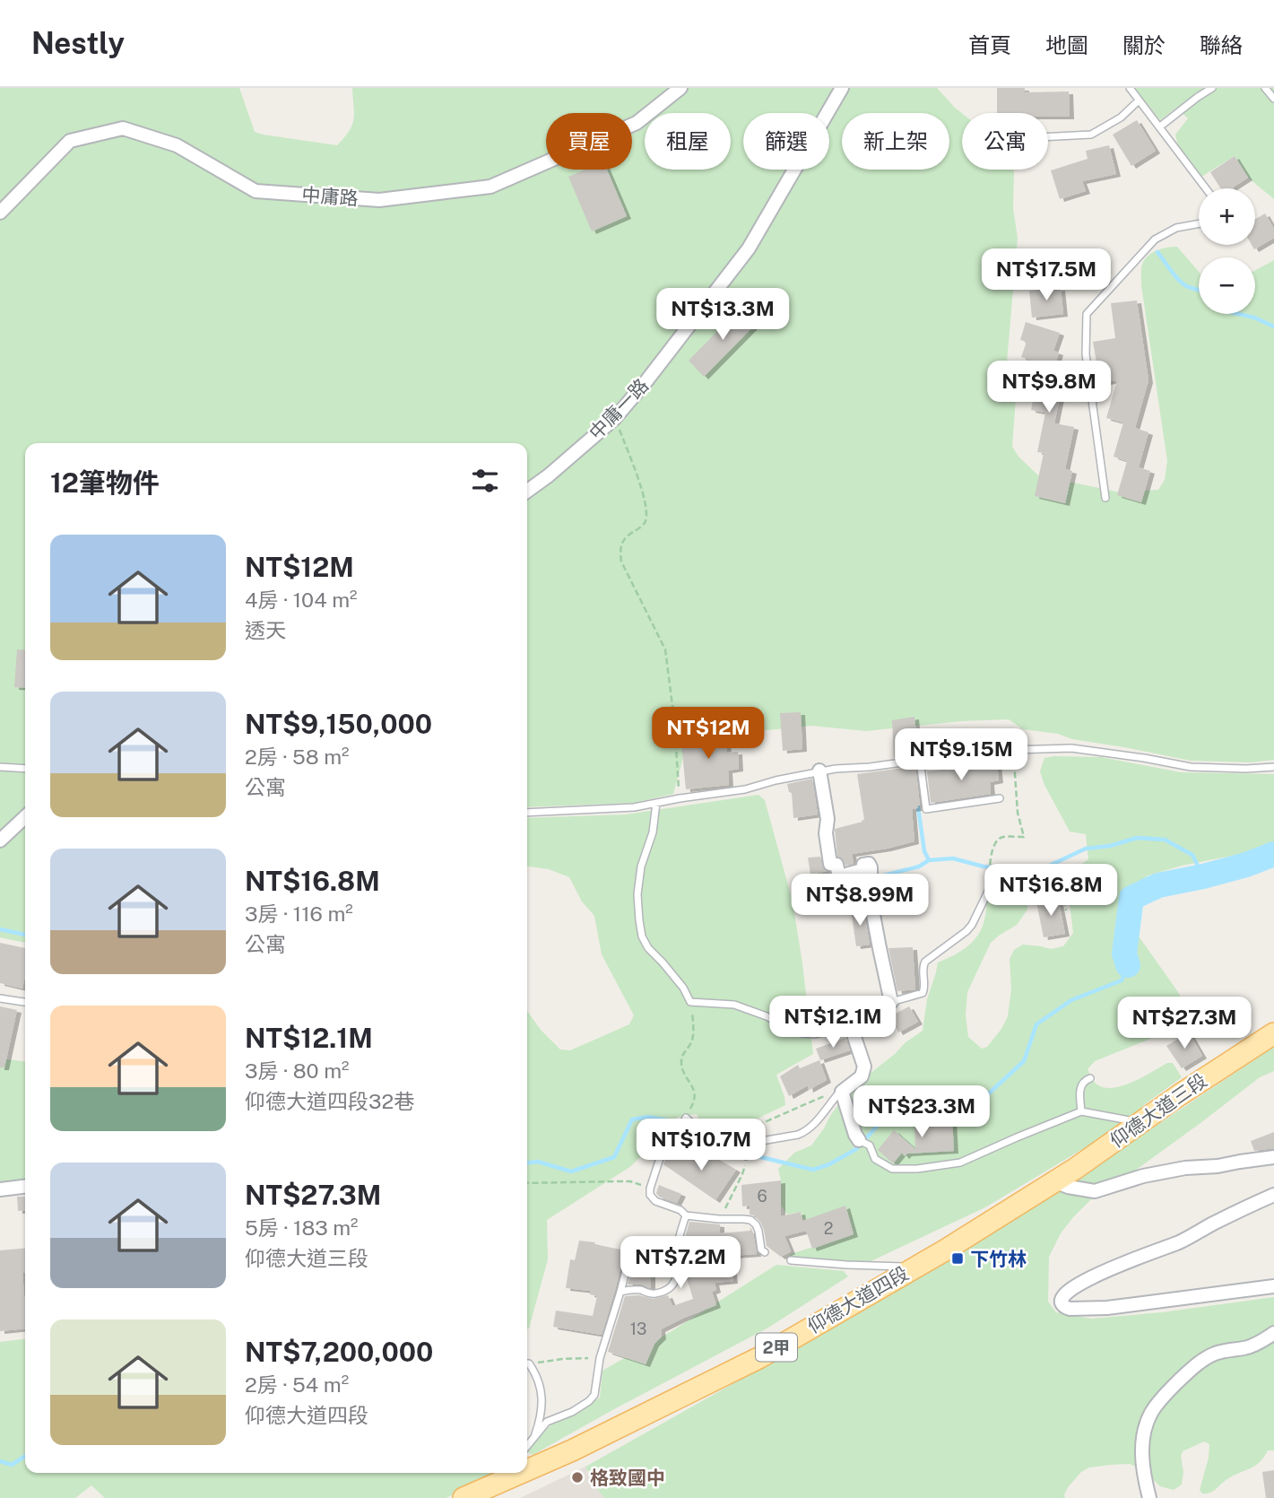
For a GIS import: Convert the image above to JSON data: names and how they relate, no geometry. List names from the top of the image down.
{
  "streets": {
    "main road": ["仰德大道三段", "仰德大道四段", "2甲"],
    "street": ["中庸路", "中庸一路"]
  },
  "crossings": [
    ["仰德大道三段", "仰德大道四段"]
  ],
  "places": {
    "transit": ["下竹林"],
    "other": ["格致國中"]
  },
  "house_numbers": ["6", "2", "13"],
  "page": {
    "header": "Nestly",
    "nav": [
      "首頁",
      "地圖",
      "關於",
      "聯絡"
    ],
    "chip": [
      "買屋",
      "租屋",
      "篩選",
      "新上架",
      "公寓"
    ],
    "map_buttons": ["+", "−"],
    "price": [
      "NT$17.5M",
      "NT$13.3M",
      "NT$9.8M",
      "NT$12M",
      "NT$9.15M",
      "NT$16.8M",
      "NT$8.99M",
      "NT$12.1M",
      "NT$27.3M",
      "NT$23.3M",
      "NT$10.7M",
      "NT$7.2M"
    ],
    "heading": "12筆物件",
    "list": [
      {
        "name": "NT$12M",
        "note": "4房 · 104 m² · 透天"
      },
      {
        "name": "NT$9,150,000",
        "note": "2房 · 58 m² · 公寓"
      },
      {
        "name": "NT$16.8M",
        "note": "3房 · 116 m² · 公寓"
      },
      {
        "name": "NT$12.1M",
        "note": "3房 · 80 m² · 仰德大道四段32巷"
      },
      {
        "name": "NT$27.3M",
        "note": "5房 · 183 m² · 仰德大道三段"
      },
      {
        "name": "NT$7,200,000",
        "note": "2房 · 54 m² · 仰德大道四段"
      }
    ]
  }
}
